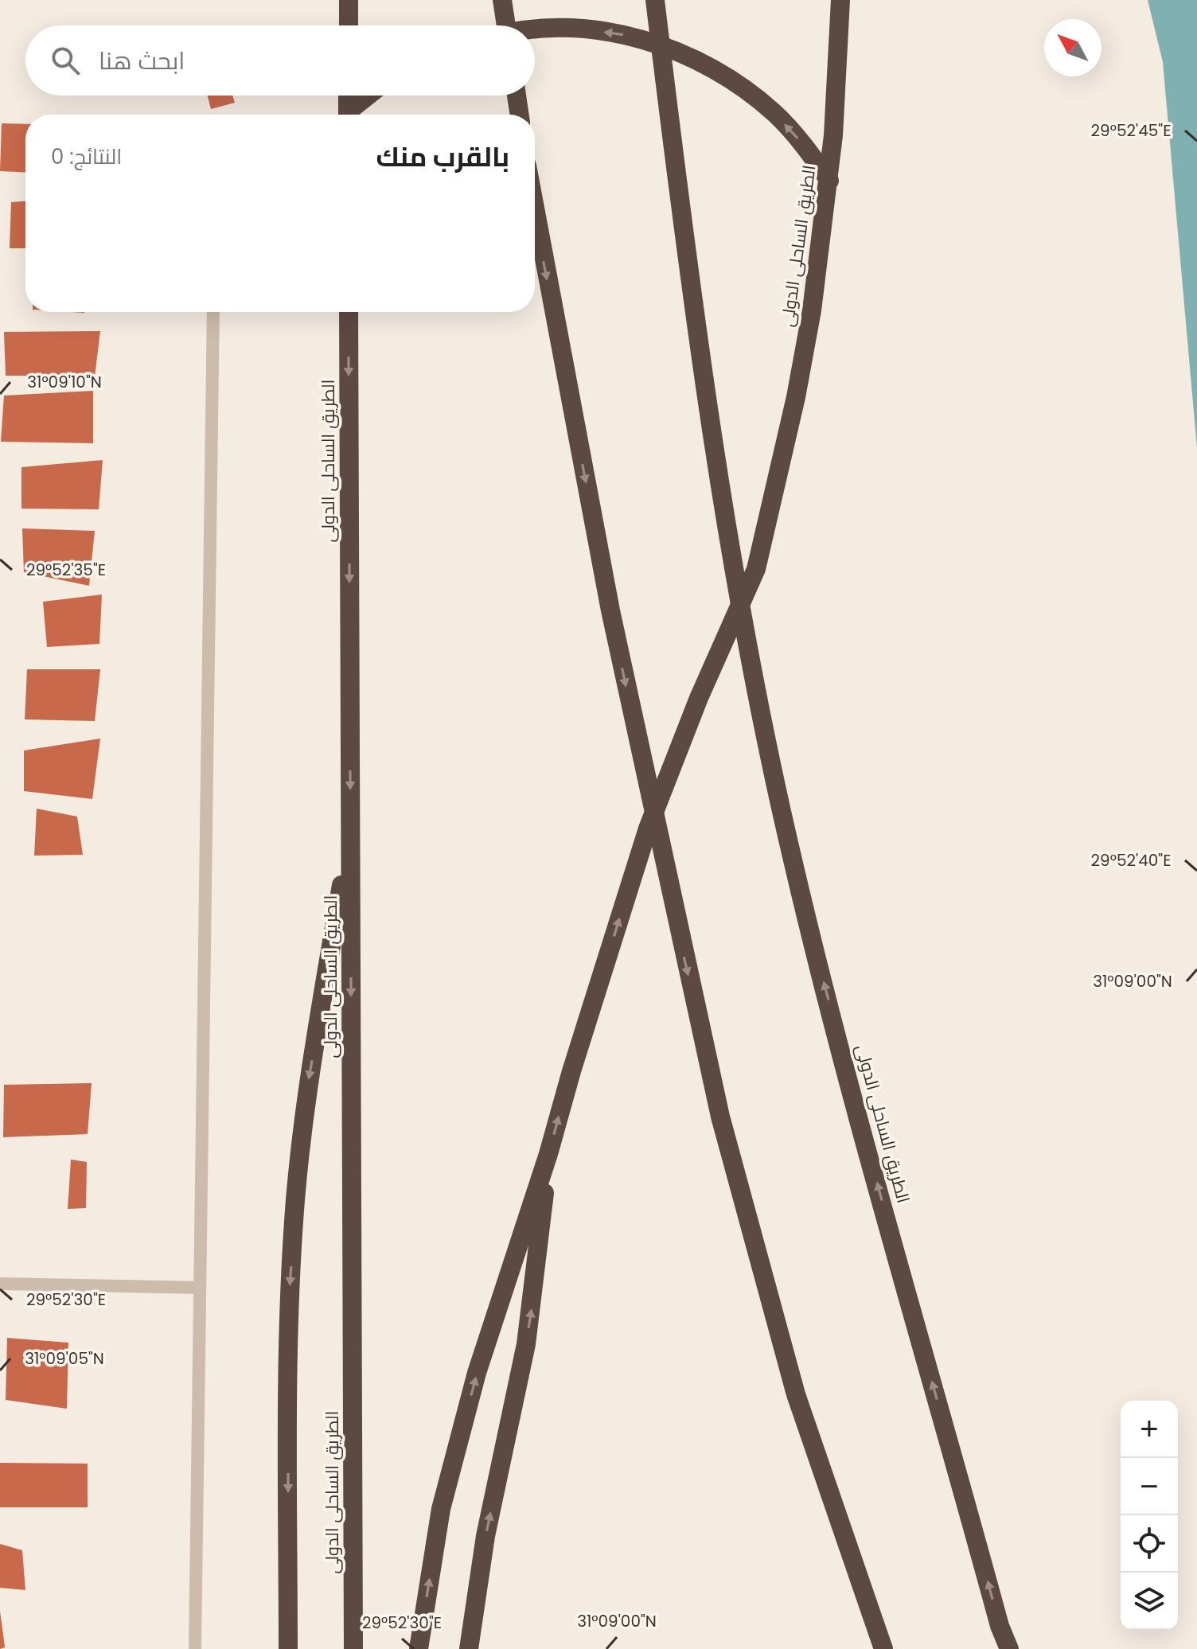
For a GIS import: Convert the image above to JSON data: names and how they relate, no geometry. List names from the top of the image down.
{
  "streets": {
    "highway": ["الطريق الساحلى الدولى"]
  },
  "north": "top left",
  "page": {
    "search": "ابحث هنا",
    "heading": ["بالقرب منك", "النتائج: 0"],
    "map_buttons": ["+", "−"]
  },
  "coordinates": [
    "29°52'45\"E",
    "31°09'10\"N",
    "29°52'35\"E",
    "29°52'40\"E",
    "31°09'00\"N",
    "29°52'30\"E",
    "31°09'05\"N"
  ]
}
